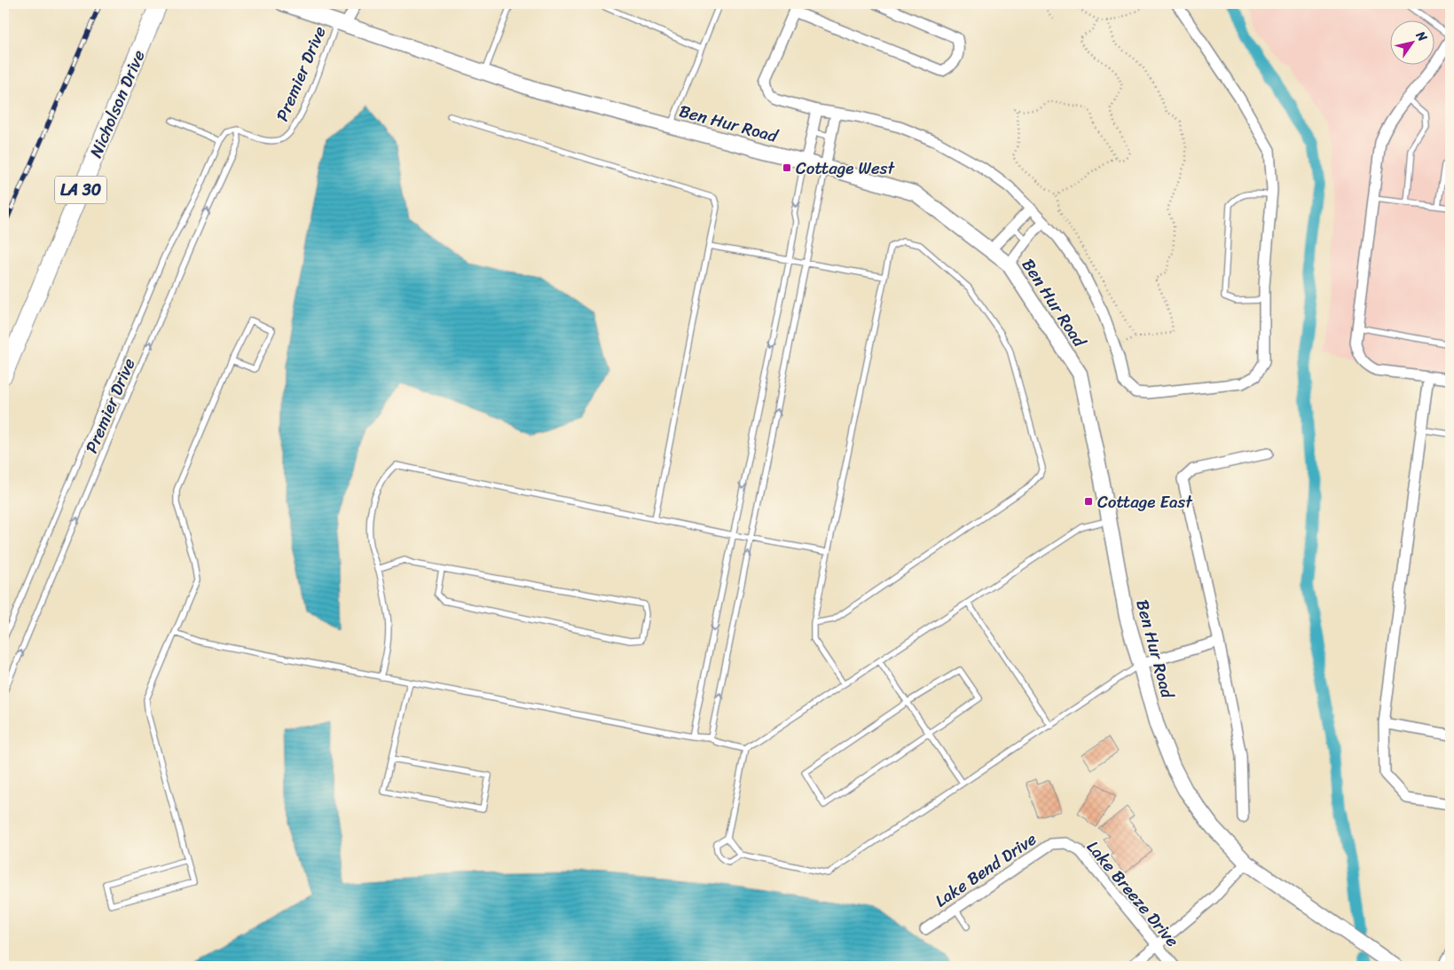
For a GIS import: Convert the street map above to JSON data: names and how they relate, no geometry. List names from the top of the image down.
{
  "streets": {
    "main road": ["Nicholson Drive", "LA 30"],
    "street": ["Ben Hur Road", "Lake Bend Drive", "Lake Breeze Drive"],
    "lane": ["Premier Drive"]
  },
  "crossings": [
    ["Premier Drive", "Ben Hur Road"],
    ["Lake Bend Drive", "Lake Breeze Drive"]
  ],
  "places": {
    "transit": ["Cottage West", "Cottage East"]
  },
  "north": "top right"
}
